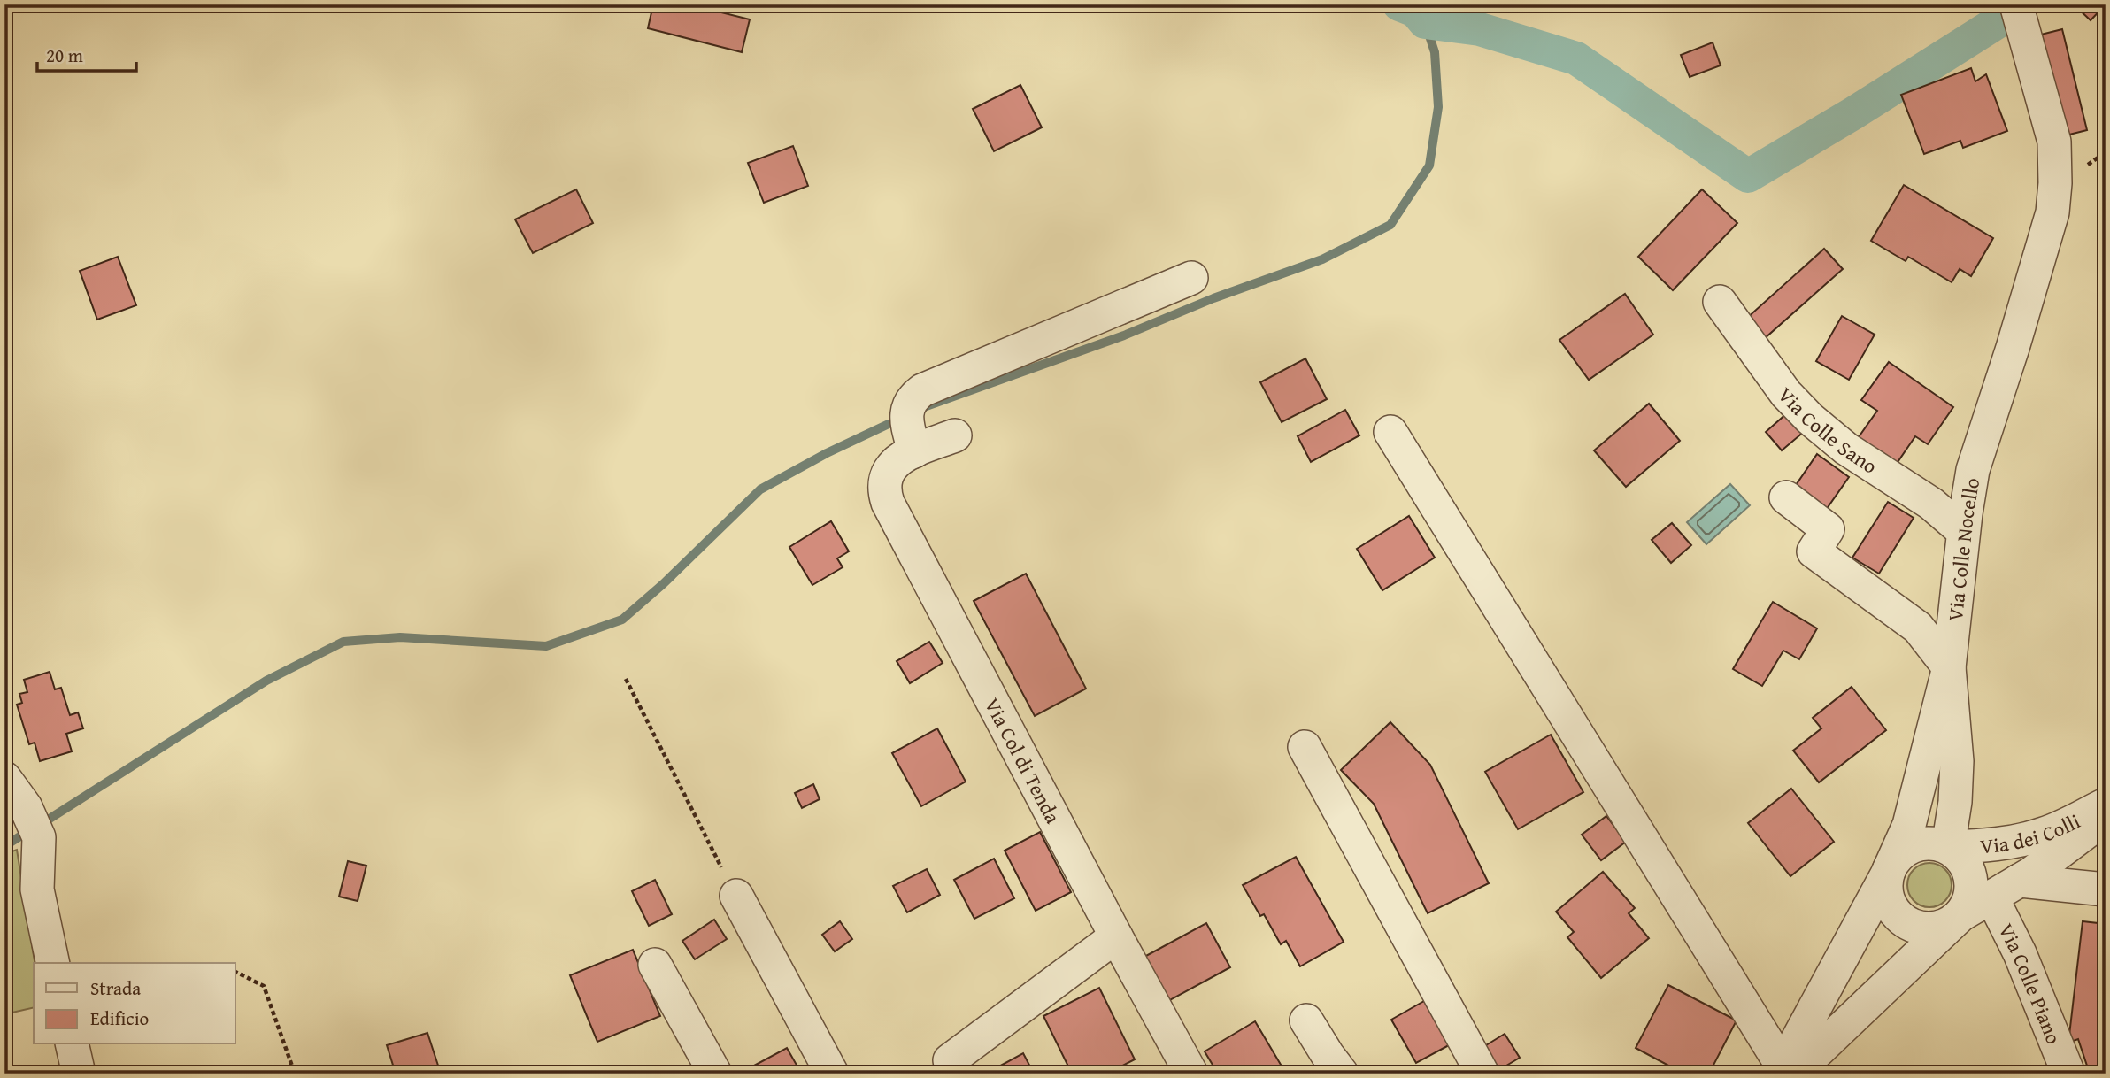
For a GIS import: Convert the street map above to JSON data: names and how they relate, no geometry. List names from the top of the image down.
{
  "streets": {
    "street": [
      "Via Colle Sano",
      "Via Colle Nocello",
      "Via Col di Tenda",
      "Via dei Colli",
      "Via Colle Piano"
    ]
  },
  "crossings": [
    ["Via Colle Sano", "Via Colle Nocello"],
    ["Via Colle Nocello", "Via dei Colli"]
  ],
  "legend": ["Strada", "Edificio"],
  "scale_bar": "20 m"
}
